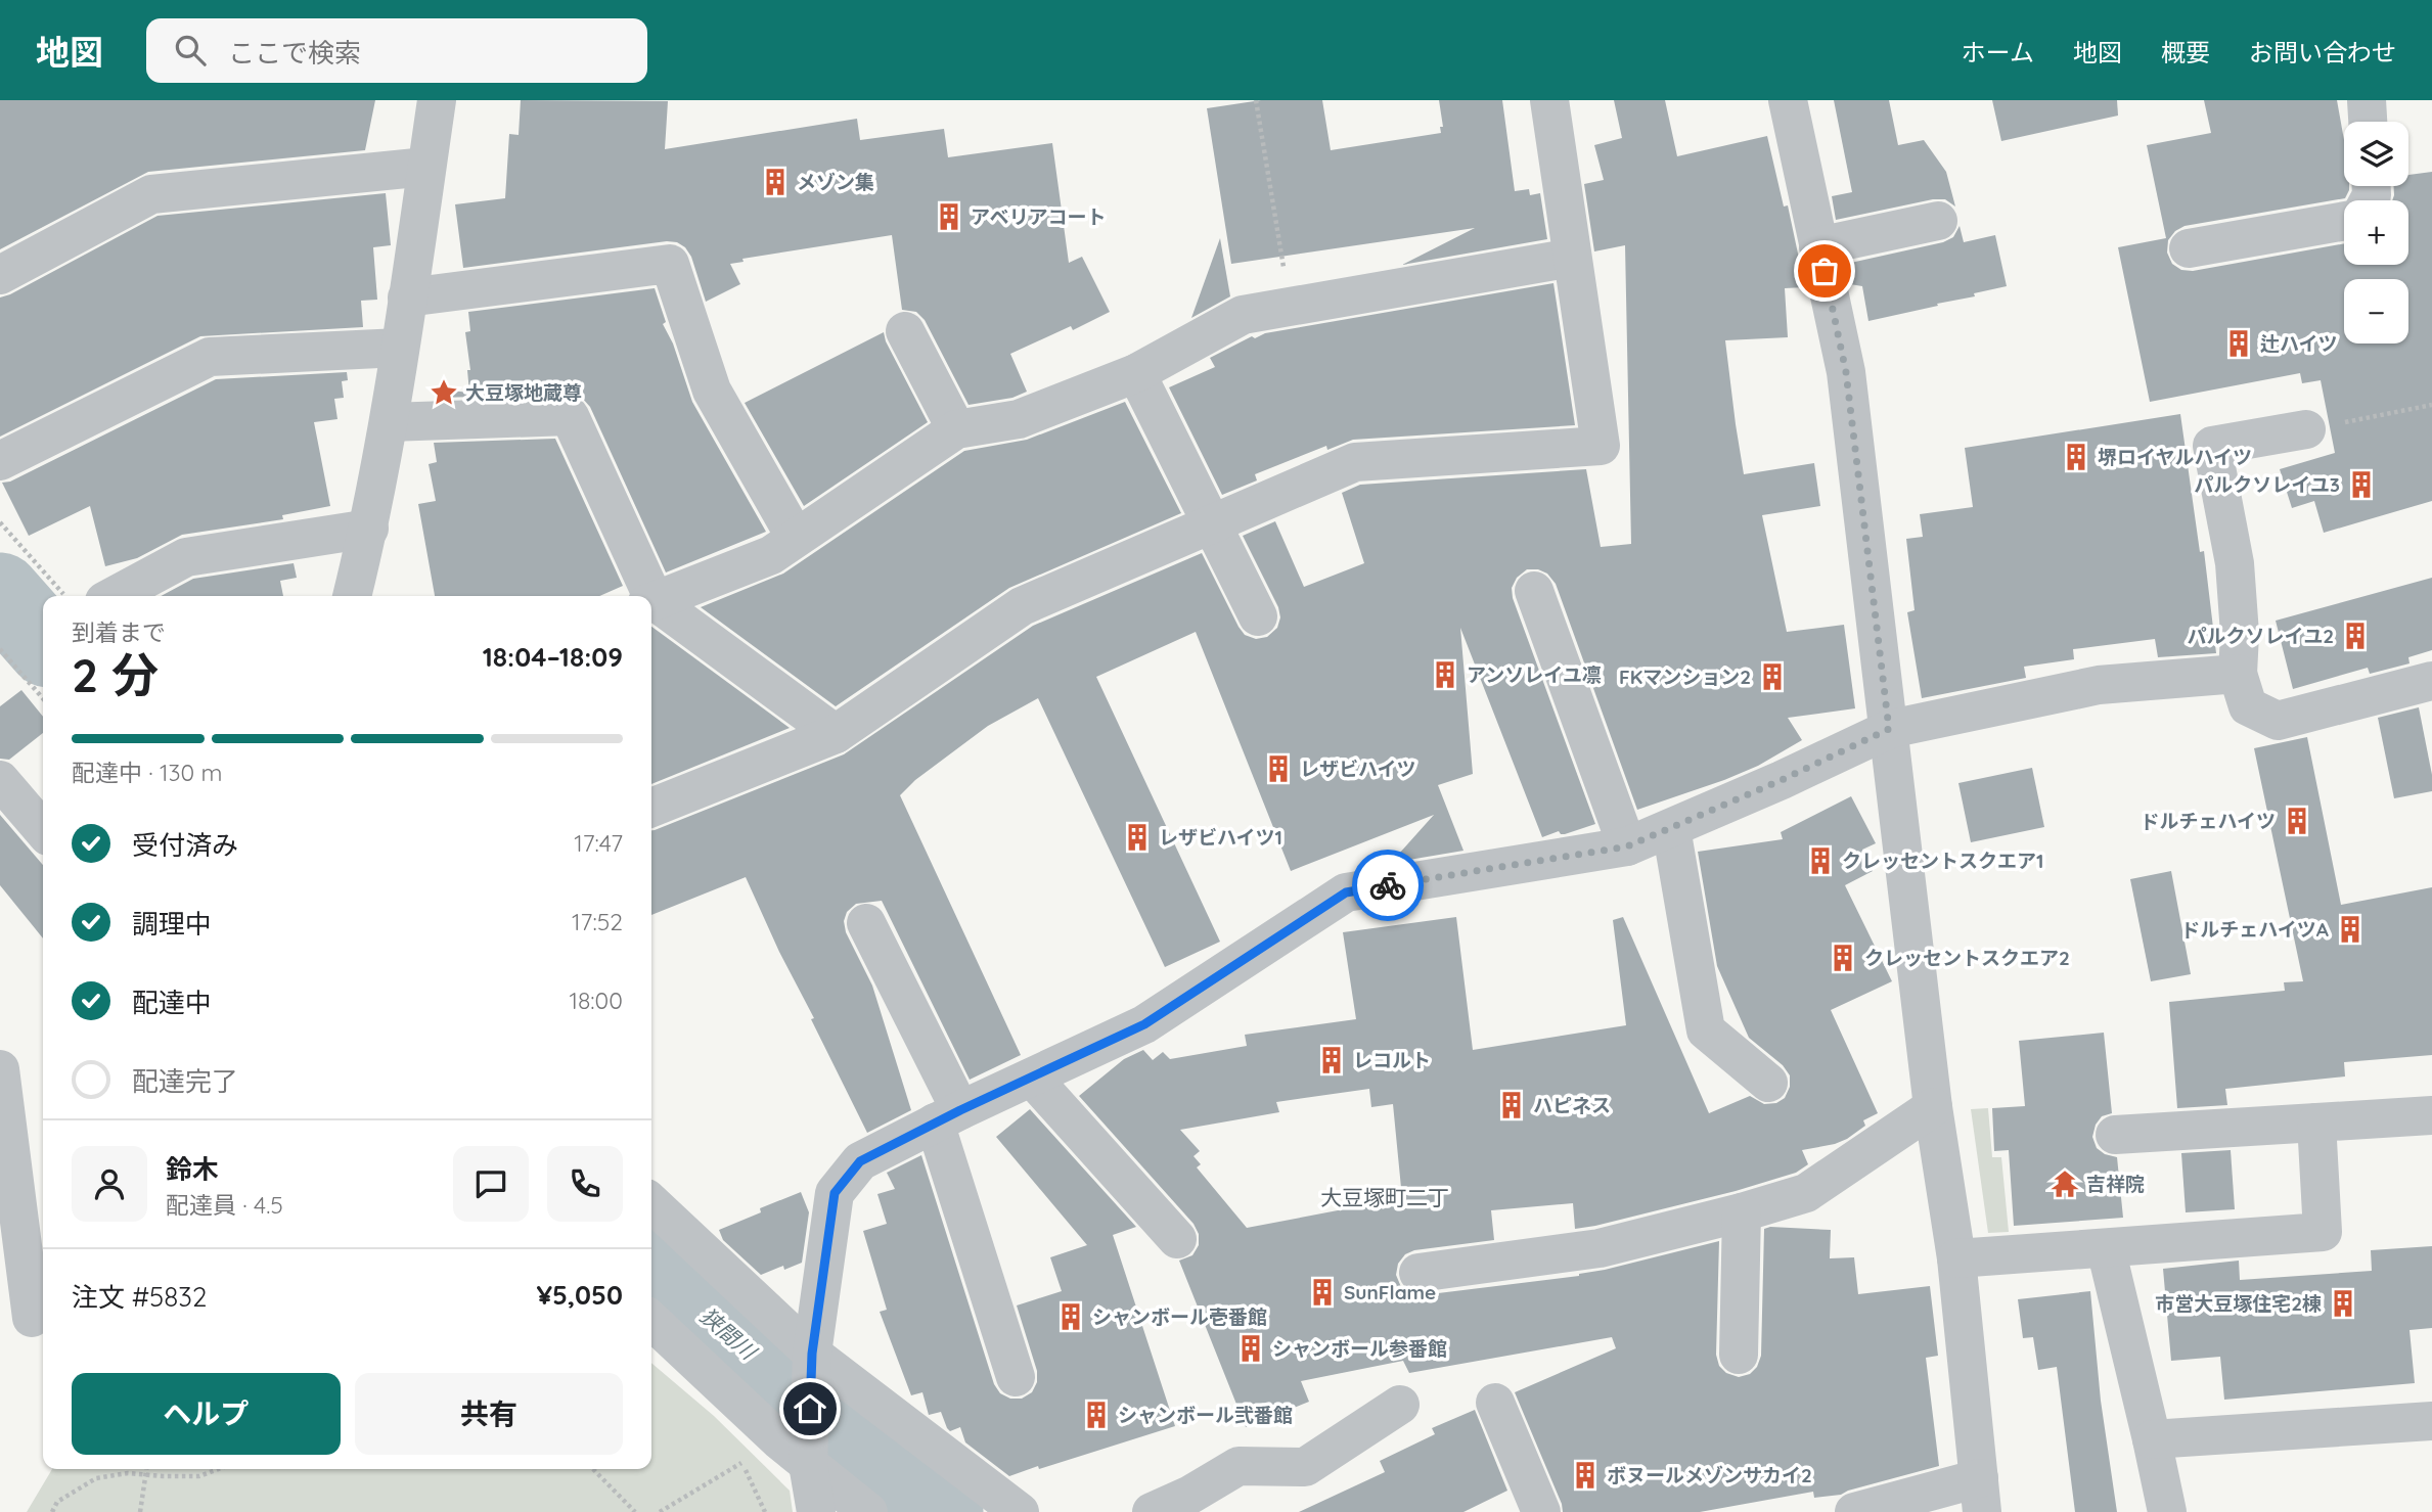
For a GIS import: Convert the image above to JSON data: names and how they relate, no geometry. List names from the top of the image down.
{
  "districts": ["大豆塚町二丁"],
  "water": ["狭間川"],
  "places": {
    "building": [
      "メゾン集",
      "アベリアコート",
      "辻ハイツ",
      "堺ロイヤルハイツ",
      "パルクソレイユ3",
      "パルクソレイユ2",
      "アンソレイユ凛",
      "FKマンション2",
      "レザビハイツ",
      "ドルチェハイツ",
      "レザビハイツ1",
      "クレッセントスクエア1",
      "ドルチェハイツA",
      "クレッセントスクエア2",
      "レコルト",
      "ハピネス",
      "SunFlame",
      "市営大豆塚住宅2棟",
      "シャンボール壱番館",
      "シャンボール参番館",
      "シャンボール弐番館",
      "ボヌールメゾンサカイ2"
    ],
    "place": ["大豆塚地蔵尊"],
    "temple": ["吉祥院"]
  },
  "page": {
    "header": "地図",
    "search": "ここで検索",
    "nav": [
      "ホーム",
      "地図",
      "概要",
      "お問い合わせ"
    ],
    "map_buttons": ["+", "−"],
    "heading": ["2 分", "到着まで", "18:04–18:09"],
    "panel": [
      "鈴木",
      "配達員 · 4.5",
      "注文 #5832",
      "¥5,050"
    ],
    "bar": "配達中 · 130 m",
    "list": [
      ["受付済み", "17:47"],
      ["調理中", "17:52"],
      ["配達中", "18:00"],
      "配達完了"
    ],
    "buttons": ["ヘルプ", "共有"]
  }
}
